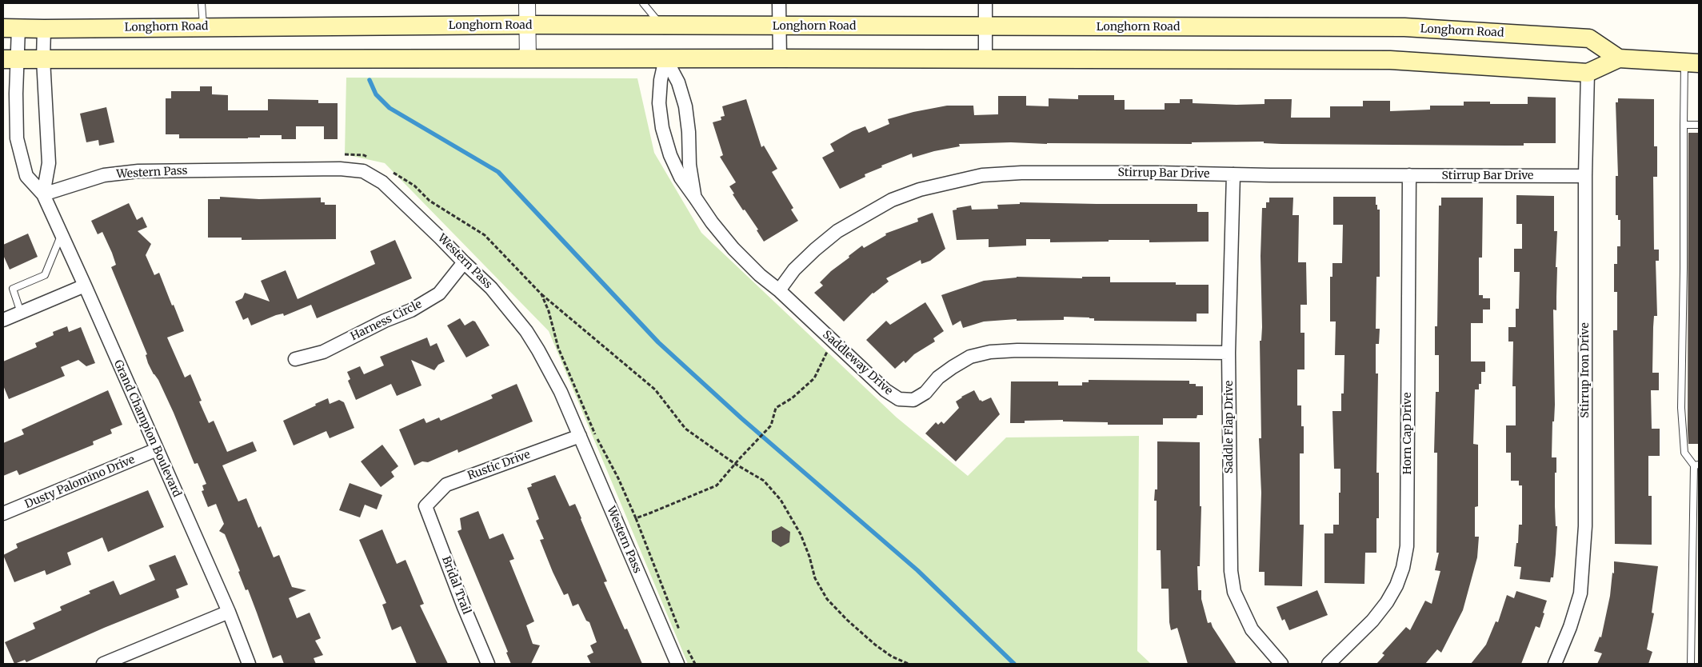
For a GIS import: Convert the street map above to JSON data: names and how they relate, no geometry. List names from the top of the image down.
{
  "streets": {
    "main road": ["Longhorn Road"],
    "street": [
      "Western Pass",
      "Stirrup Bar Drive",
      "Harness Circle",
      "Saddleway Drive",
      "Stirrup Iron Drive",
      "Saddle Flap Drive",
      "Grand Champion Boulevard",
      "Horn Cap Drive",
      "Rustic Drive",
      "Dusty Palomino Drive",
      "Bridal Trail"
    ]
  },
  "crossings": [
    ["Longhorn Road", "Grand Champion Boulevard"],
    ["Western Pass", "Harness Circle"],
    ["Western Pass", "Grand Champion Boulevard"],
    ["Western Pass", "Rustic Drive"],
    ["Stirrup Bar Drive", "Saddleway Drive"],
    ["Stirrup Bar Drive", "Stirrup Iron Drive"],
    ["Stirrup Bar Drive", "Saddle Flap Drive"],
    ["Stirrup Bar Drive", "Horn Cap Drive"],
    ["Saddleway Drive", "Saddle Flap Drive"],
    ["Grand Champion Boulevard", "Dusty Palomino Drive"],
    ["Rustic Drive", "Bridal Trail"]
  ]
}
